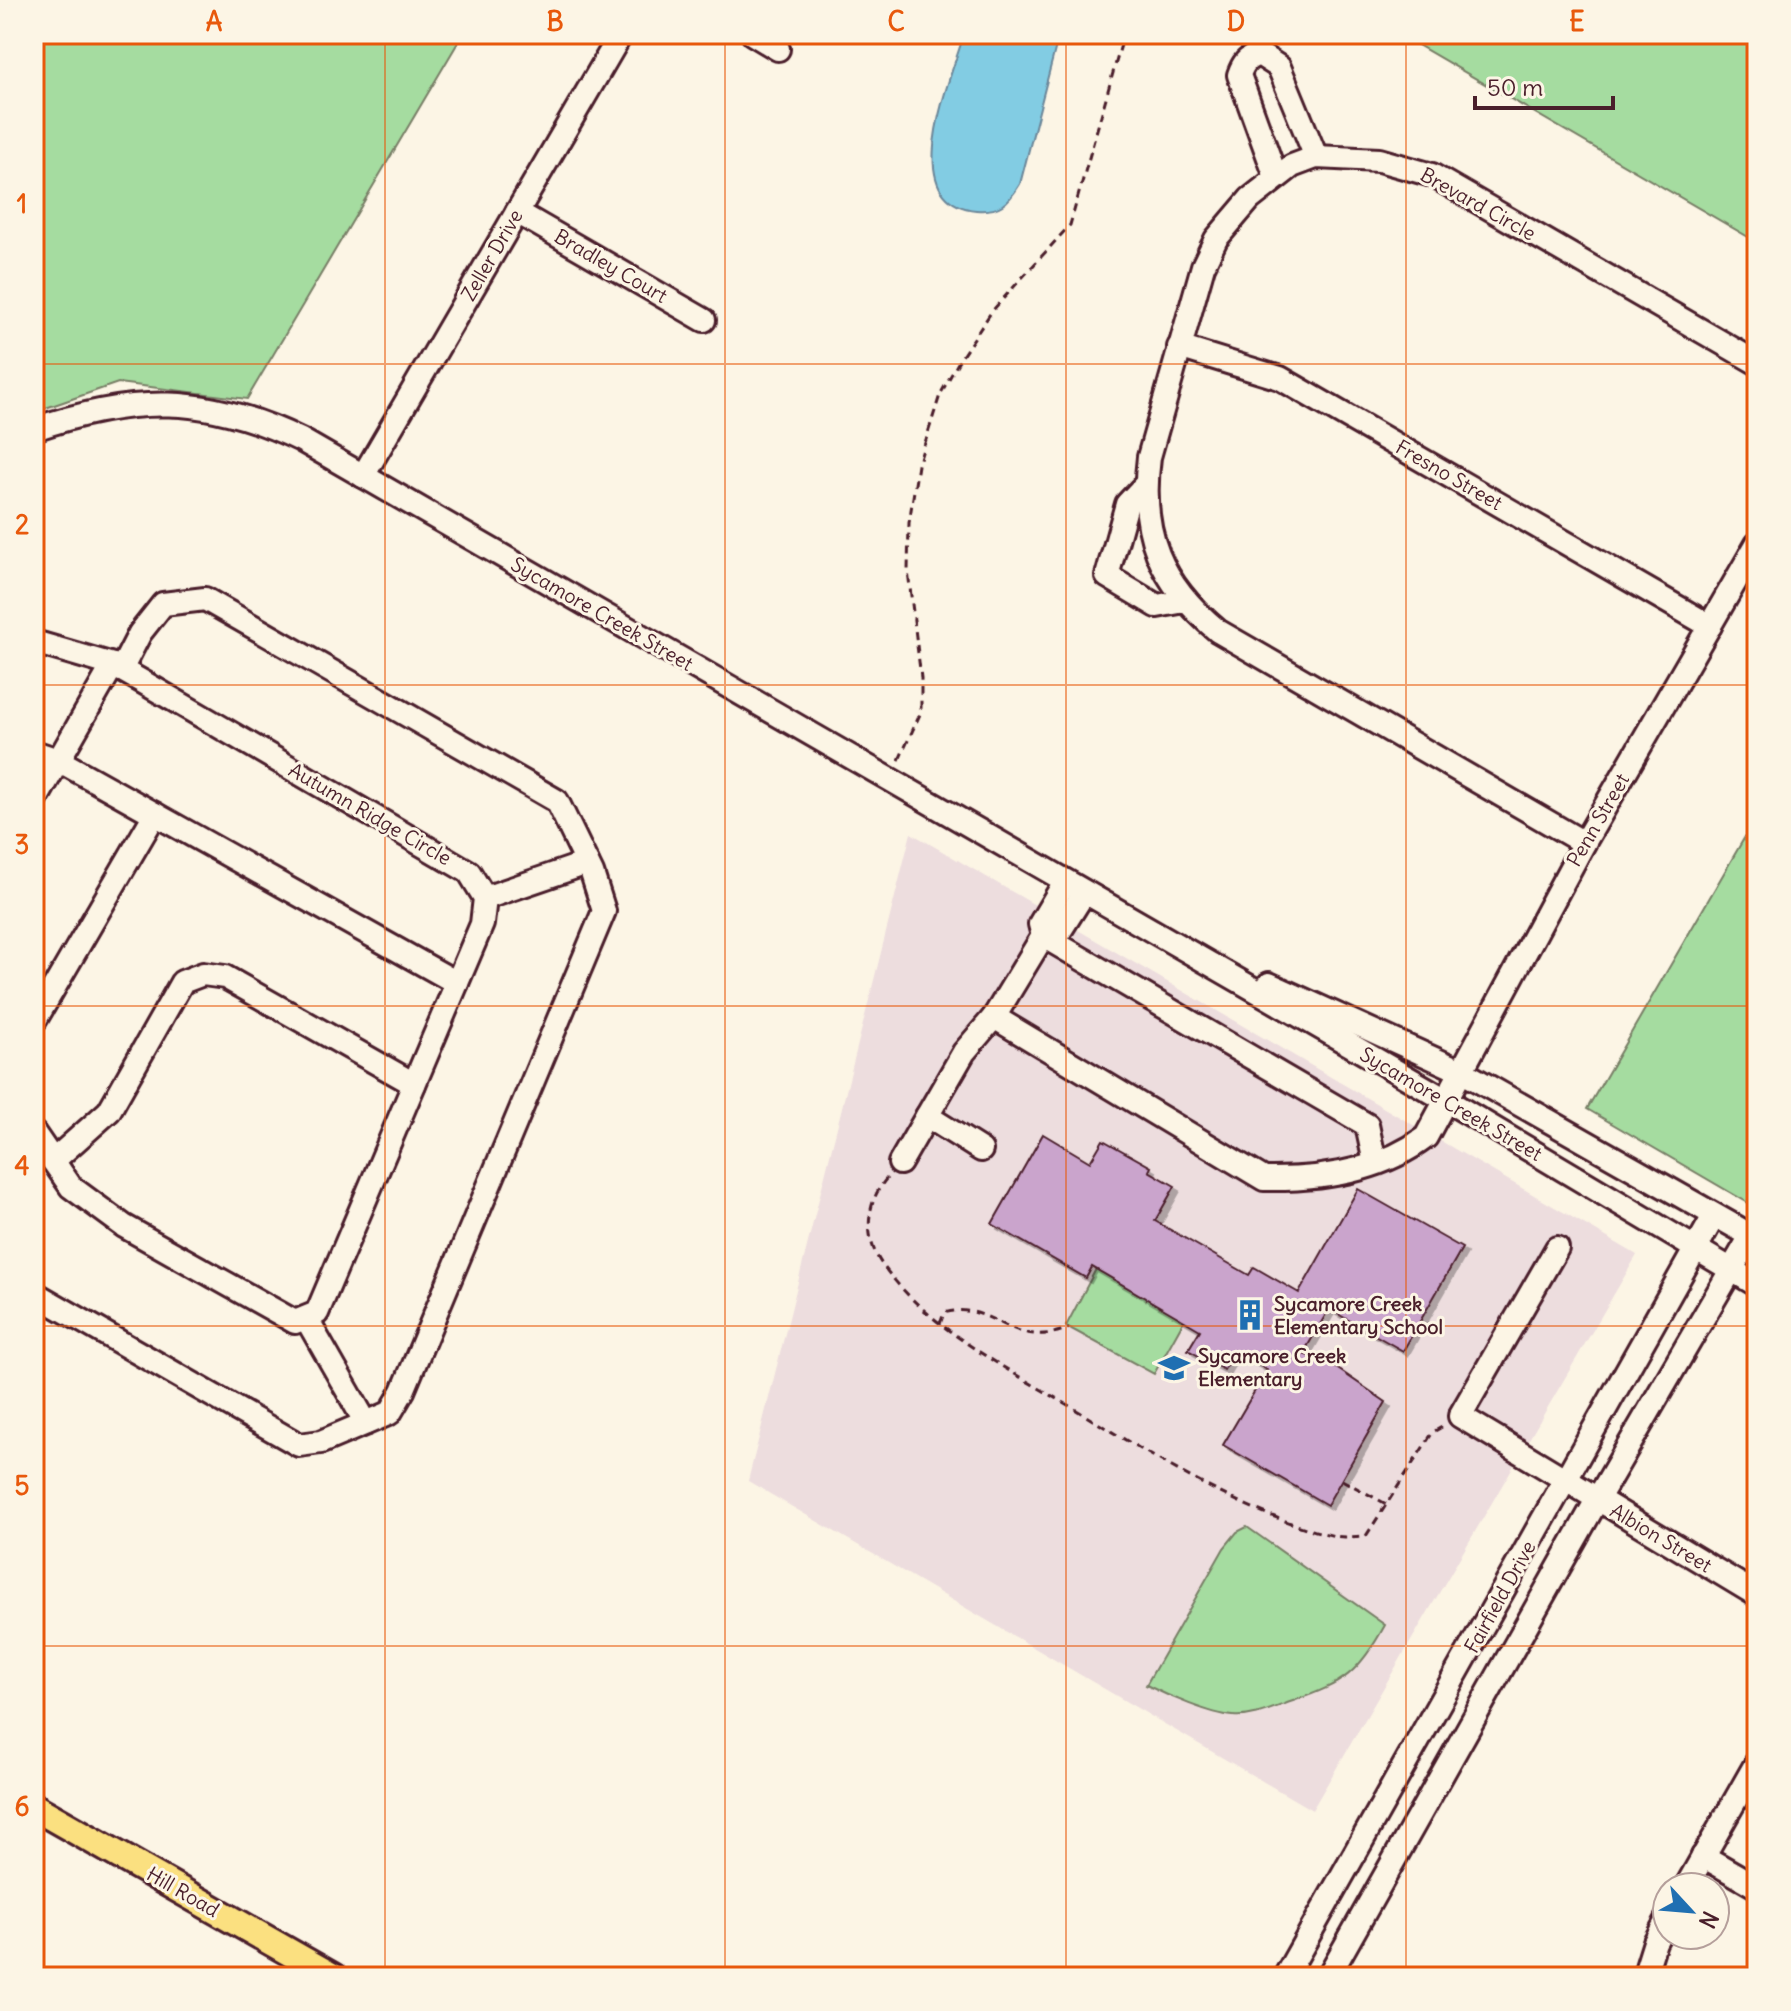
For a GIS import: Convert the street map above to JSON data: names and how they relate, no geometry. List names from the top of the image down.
{
  "streets": {
    "main road": ["Hill Road"],
    "street": [
      "Brevard Circle",
      "Zeller Drive",
      "Bradley Court",
      "Fresno Street",
      "Sycamore Creek Street",
      "Autumn Ridge Circle",
      "Penn Street",
      "Albion Street",
      "Fairfield Drive"
    ]
  },
  "crossings": [
    ["Brevard Circle", "Fresno Street"],
    ["Brevard Circle", "Penn Street"],
    ["Zeller Drive", "Bradley Court"],
    ["Zeller Drive", "Sycamore Creek Street"],
    ["Fresno Street", "Penn Street"],
    ["Sycamore Creek Street", "Penn Street"],
    ["Sycamore Creek Street", "Fairfield Drive"],
    ["Albion Street", "Fairfield Drive"]
  ],
  "places": {
    "building": ["Sycamore Creek Elementary School"],
    "school or university": ["Sycamore Creek Elementary"]
  },
  "scale_bar": "50 m",
  "north": "bottom right",
  "grid": {
    "columns": [
      "A",
      "B",
      "C",
      "D",
      "E"
    ],
    "rows": [
      "1",
      "2",
      "3",
      "4",
      "5",
      "6"
    ]
  }
}
